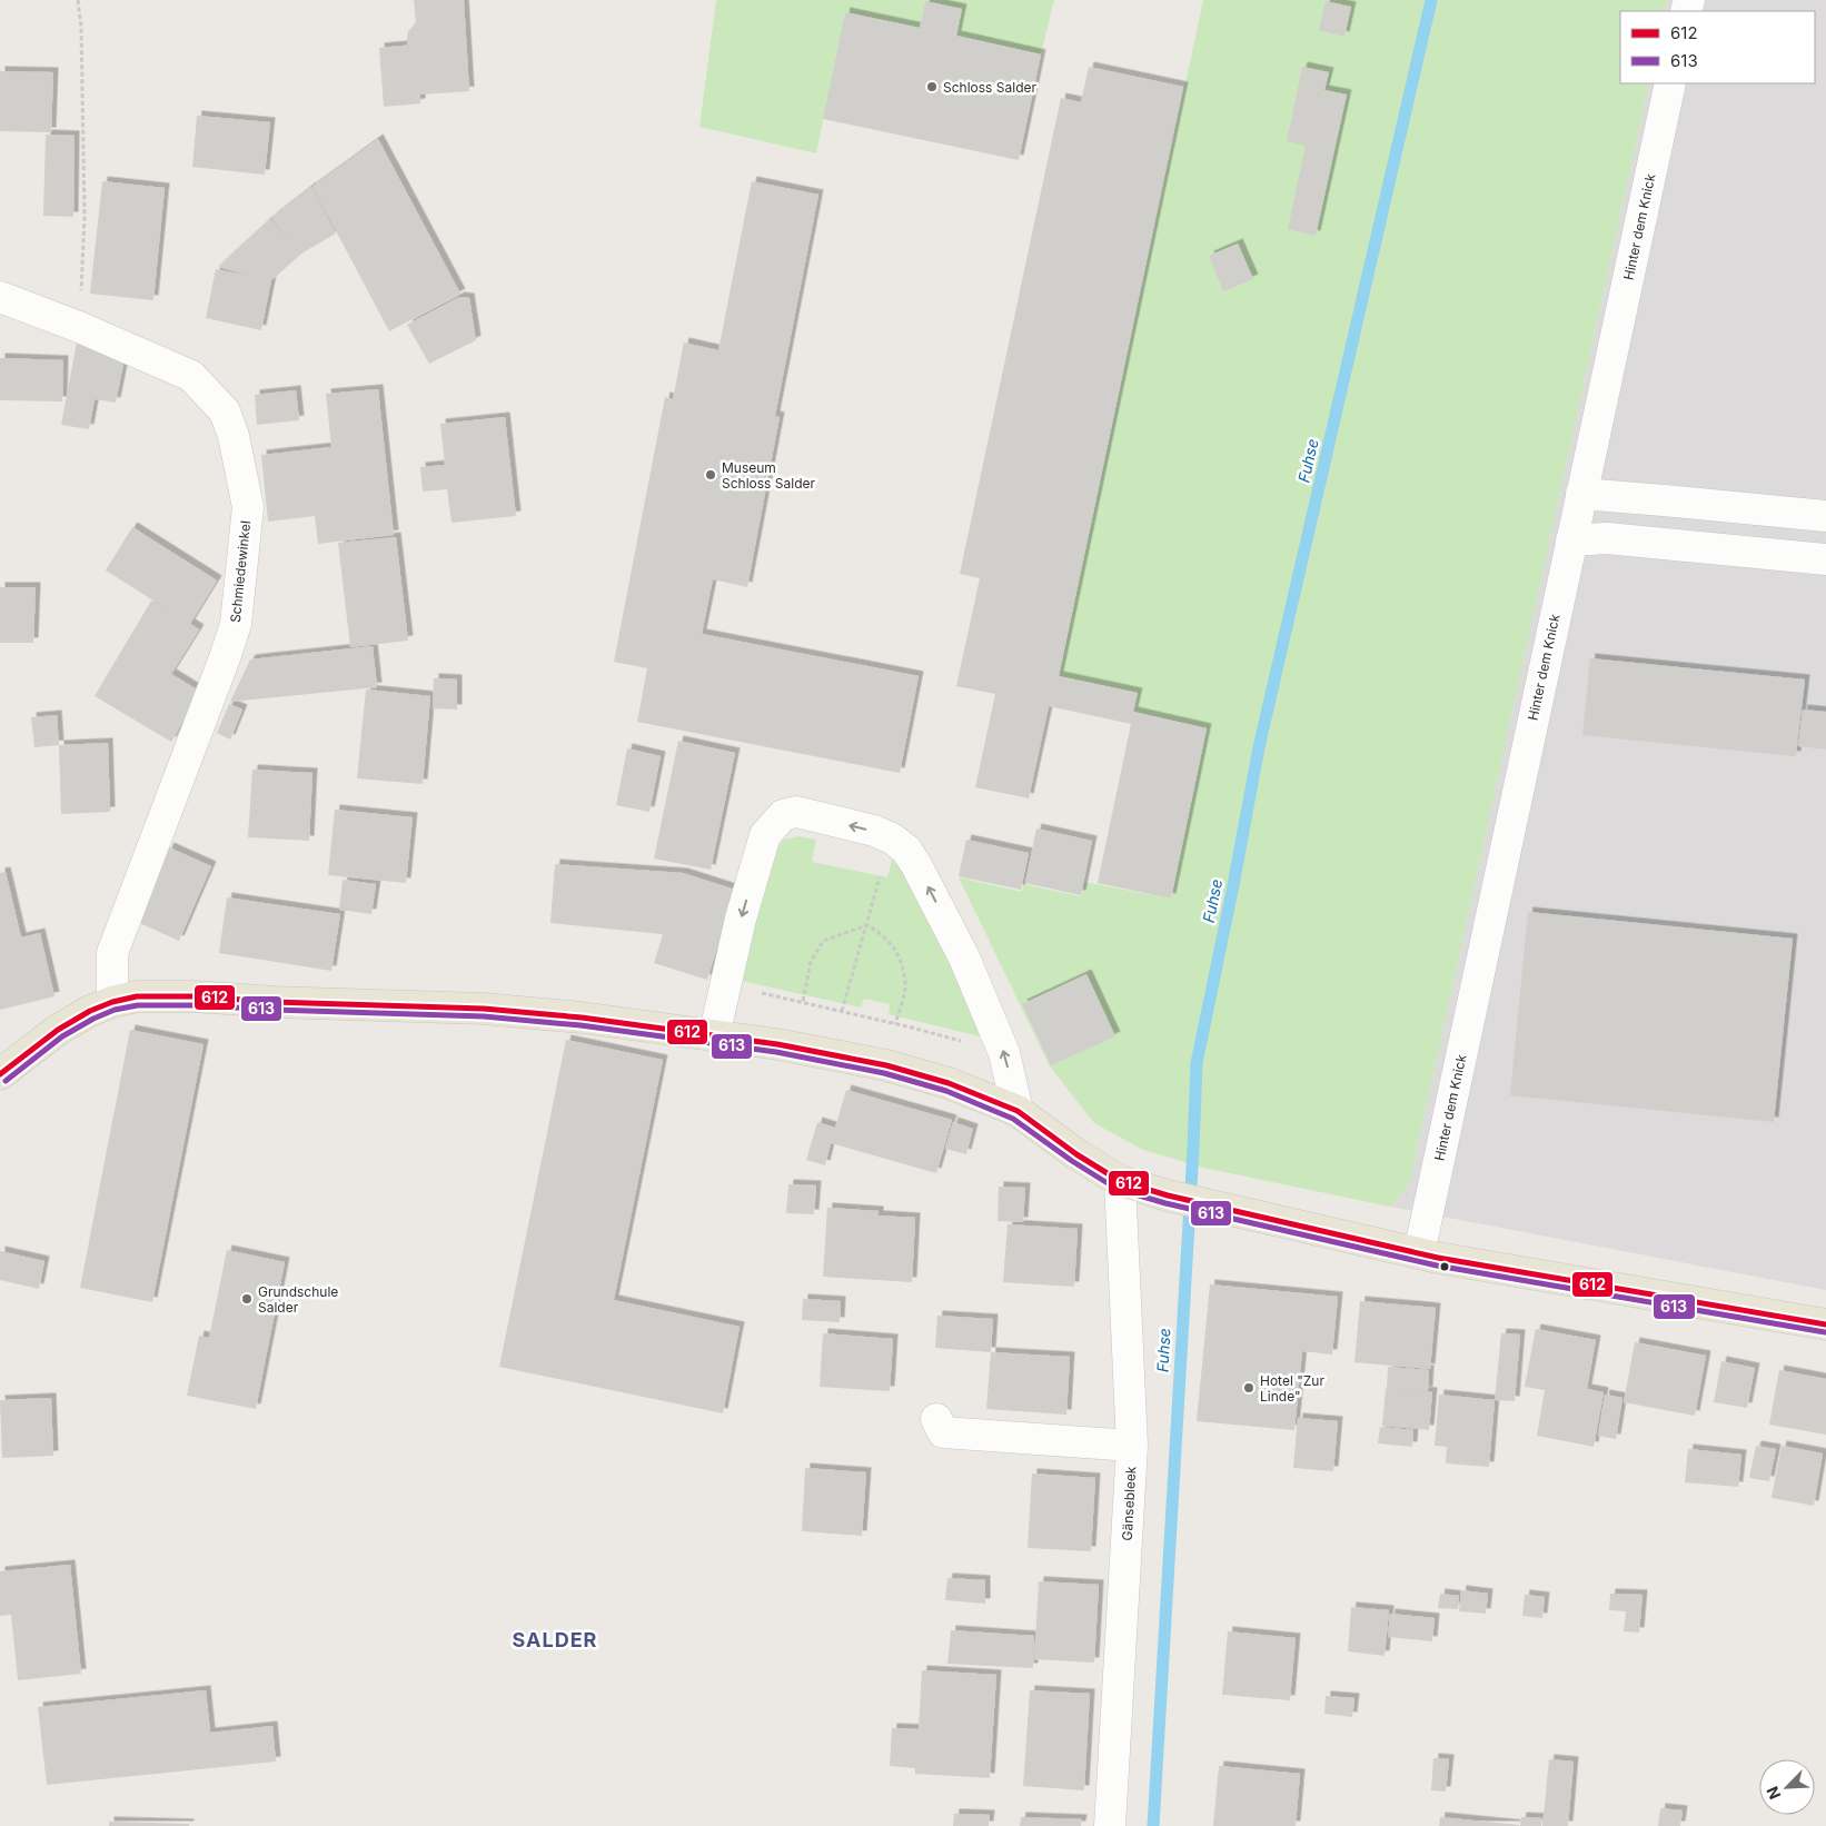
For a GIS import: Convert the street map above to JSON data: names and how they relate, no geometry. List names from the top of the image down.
{
  "streets": {
    "street": ["Hinter dem Knick", "Schmiedewinkel", "Gänsebleek"]
  },
  "districts": ["SALDER"],
  "water": ["Fuhse"],
  "places": [
    "Schloss Salder",
    "Museum Schloss Salder",
    "Grundschule Salder",
    "Hotel \"Zur Linde\""
  ],
  "lines": ["transit line 612", "transit line 613"],
  "legend": ["612", "613"],
  "north": "bottom left"
}
